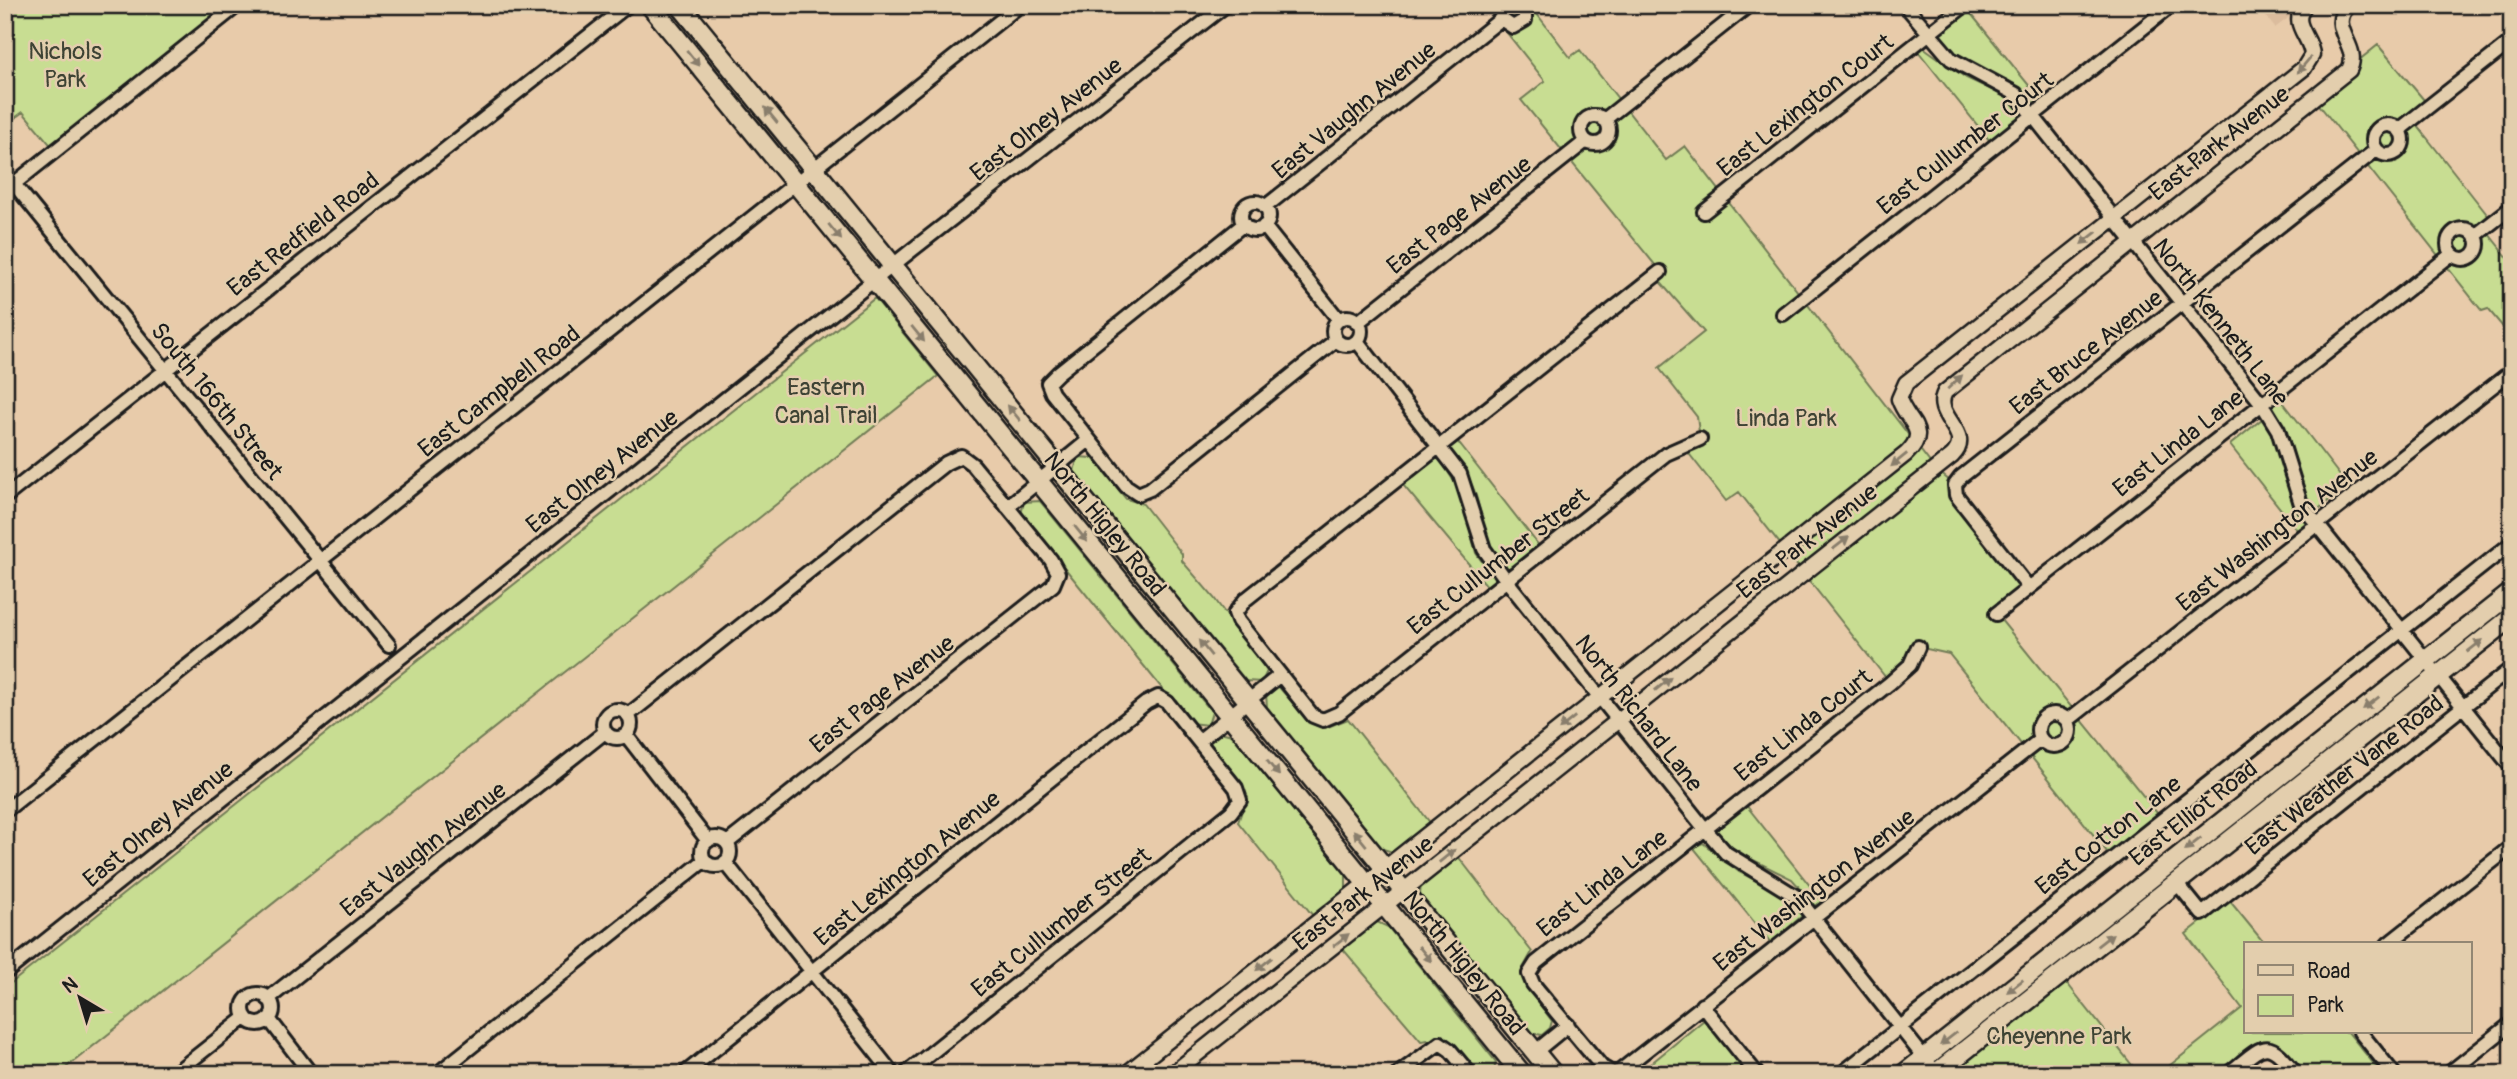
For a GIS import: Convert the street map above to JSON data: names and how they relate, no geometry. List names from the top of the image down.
{
  "streets": {
    "main road": ["North Higley Road", "East Elliot Road"],
    "street": [
      "East Lexington Court",
      "East Vaughn Avenue",
      "East Olney Avenue",
      "East Cullumber Court",
      "East Park Avenue",
      "East Page Avenue",
      "East Redfield Road",
      "North Kenneth Lane",
      "East Bruce Avenue",
      "East Campbell Road",
      "South 166th Street",
      "East Linda Lane",
      "East Washington Avenue",
      "East Cullumber Street",
      "North Richard Lane",
      "East Linda Court",
      "East Weather Vane Road",
      "East Cotton Lane",
      "East Lexington Avenue"
    ]
  },
  "crossings": [
    ["East Lexington Court", "North Kenneth Lane"],
    ["East Vaughn Avenue", "East Page Avenue"],
    ["East Olney Avenue", "North Higley Road"],
    ["East Cullumber Court", "North Kenneth Lane"],
    ["East Park Avenue", "North Kenneth Lane"],
    ["East Park Avenue", "North Higley Road"],
    ["East Park Avenue", "North Richard Lane"],
    ["East Page Avenue", "North Richard Lane"],
    ["East Redfield Road", "South 166th Street"],
    ["North Kenneth Lane", "East Bruce Avenue"],
    ["North Kenneth Lane", "East Linda Lane"],
    ["North Kenneth Lane", "East Washington Avenue"],
    ["North Kenneth Lane", "East Weather Vane Road"],
    ["North Kenneth Lane", "East Elliot Road"],
    ["North Kenneth Lane", "East Cotton Lane"],
    ["East Bruce Avenue", "East Linda Lane"],
    ["East Campbell Road", "South 166th Street"],
    ["East Campbell Road", "North Higley Road"],
    ["East Linda Lane", "North Richard Lane"],
    ["East Linda Lane", "East Linda Court"],
    ["East Washington Avenue", "North Richard Lane"],
    ["East Cullumber Street", "North Richard Lane"],
    ["East Cullumber Street", "East Lexington Avenue"],
    ["North Richard Lane", "East Linda Court"],
    ["North Richard Lane", "East Elliot Road"],
    ["North Richard Lane", "East Cotton Lane"],
    ["East Weather Vane Road", "East Elliot Road"]
  ],
  "parks": [
    "Nichols Park",
    "Eastern Canal Trail",
    "Linda Park",
    "Cheyenne Park"
  ],
  "legend": ["Road", "Park"],
  "north": "top left"
}
